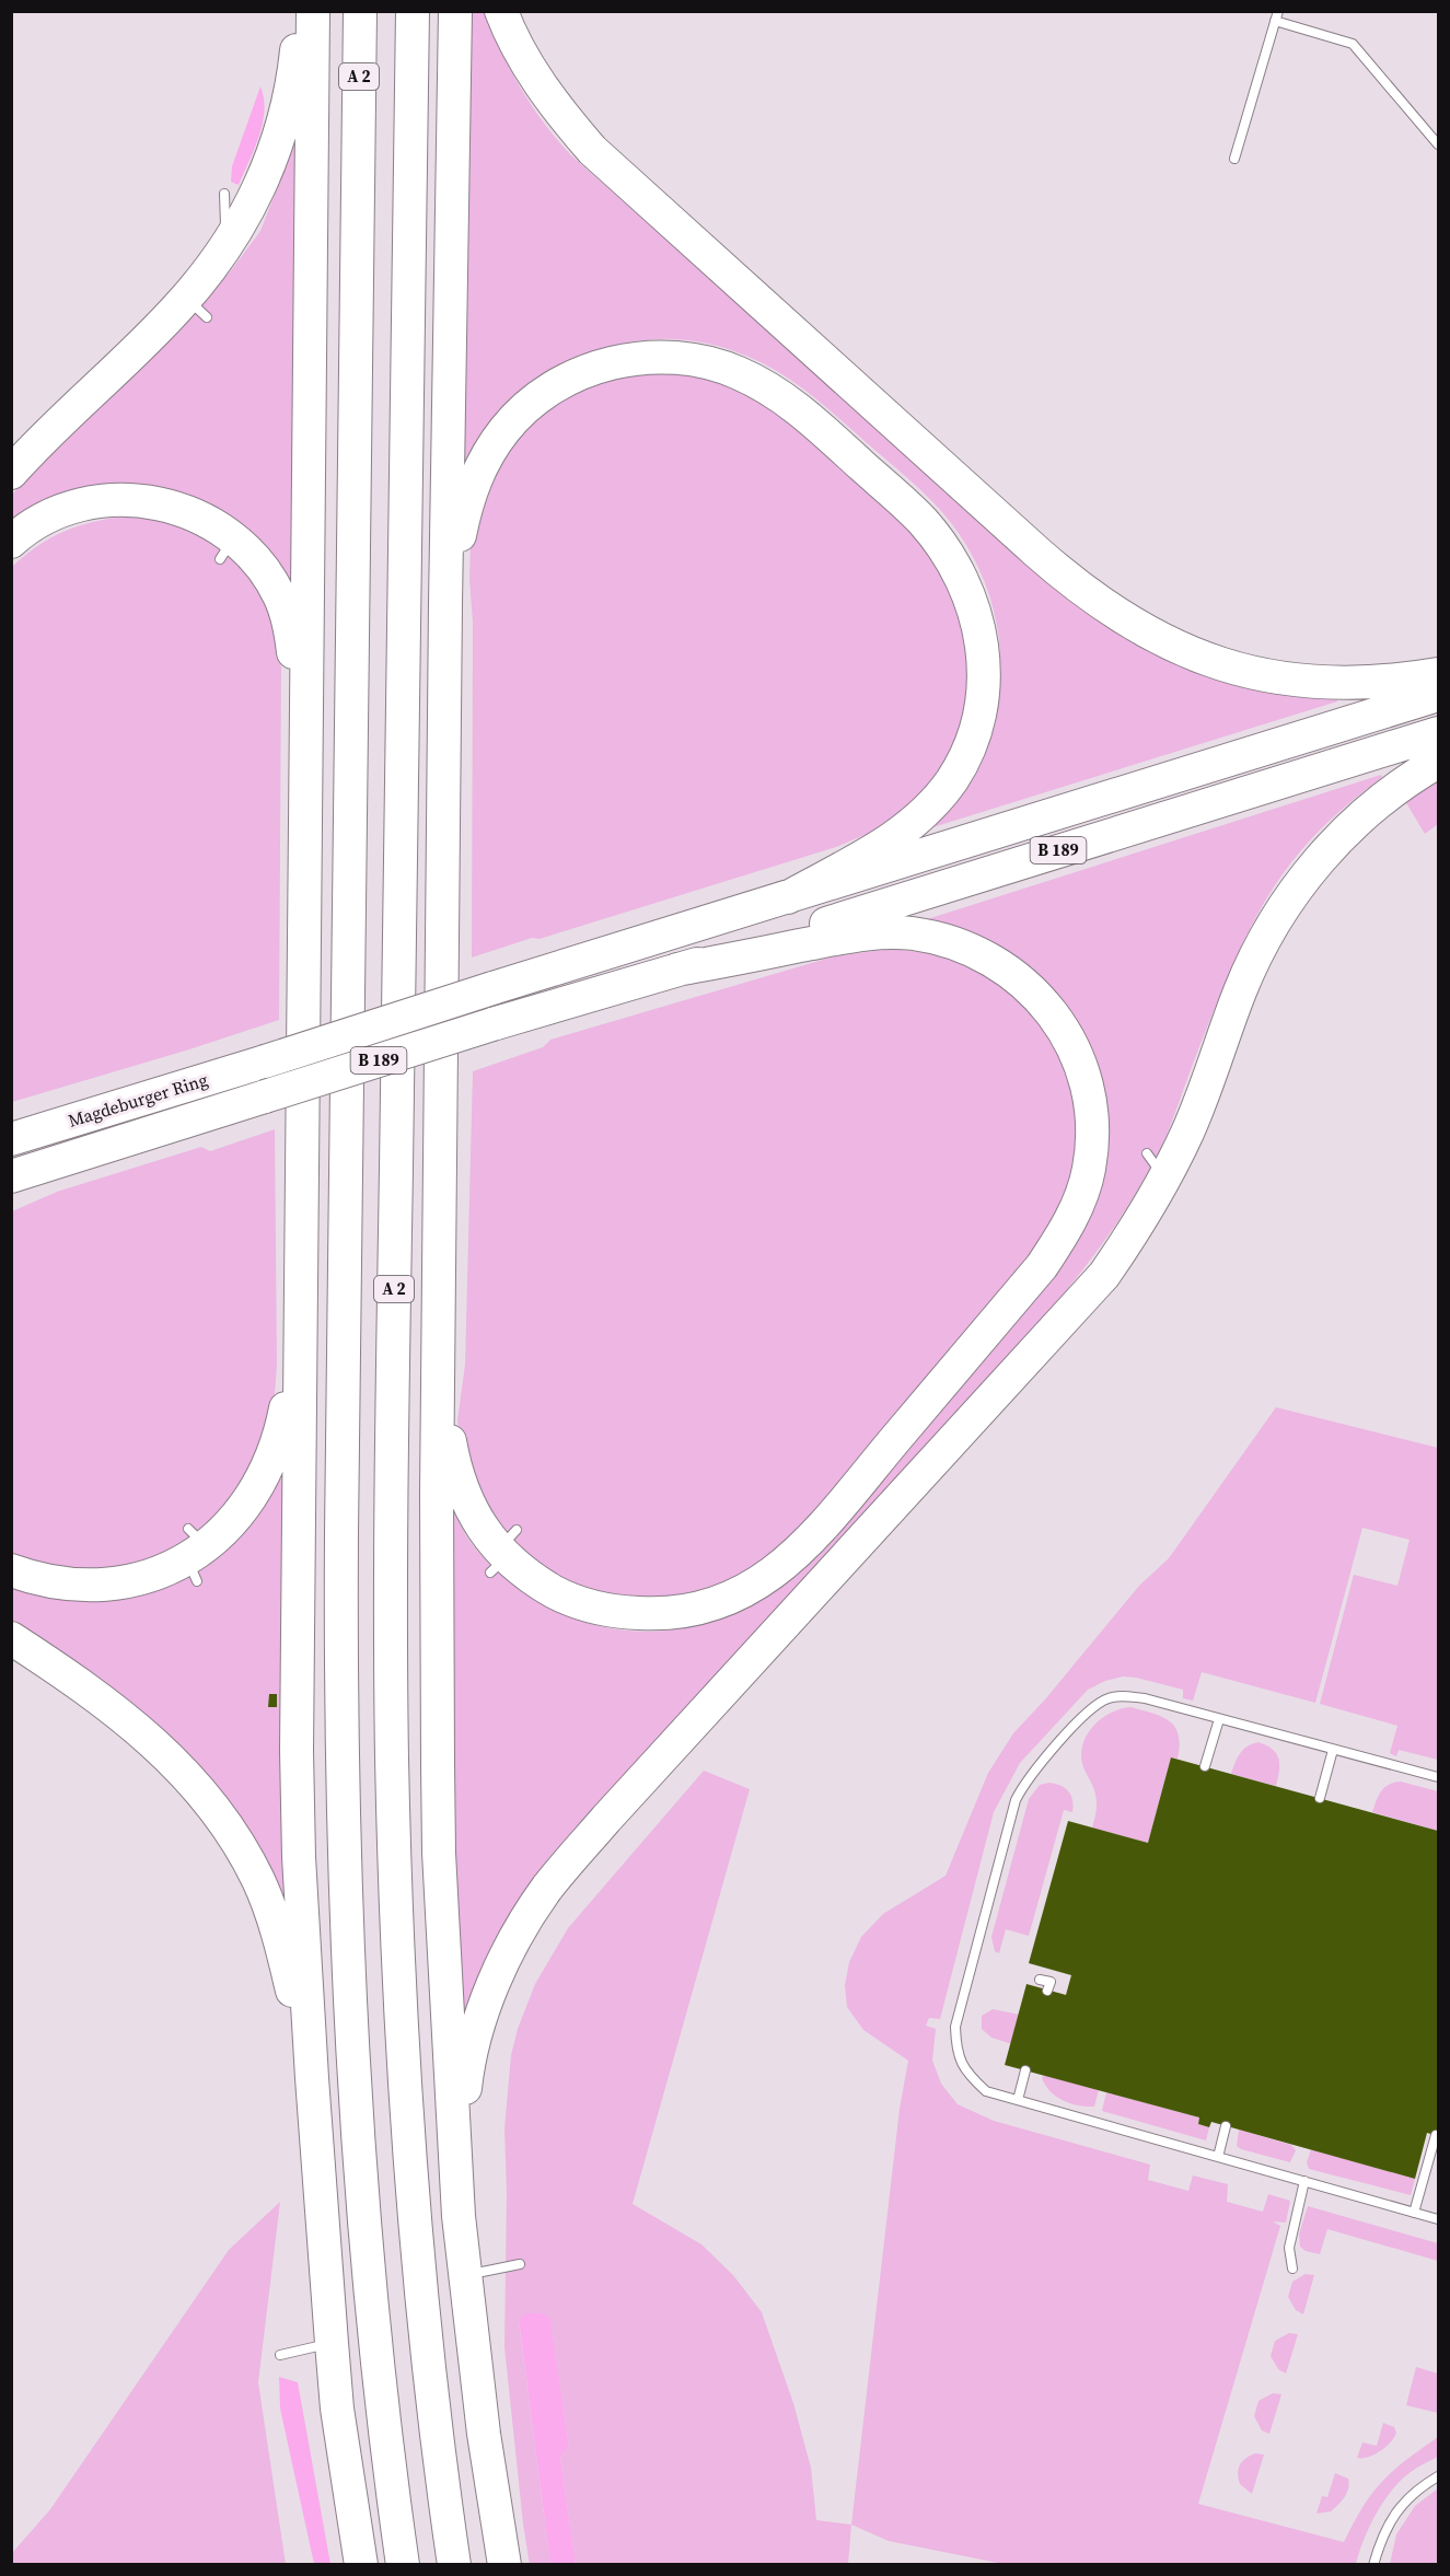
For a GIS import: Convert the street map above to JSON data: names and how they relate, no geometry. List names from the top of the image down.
{
  "streets": {
    "highway": ["A 2", "B 189", "Magdeburger Ring"]
  },
  "crossings": [
    ["B 189", "Magdeburger Ring"]
  ]
}
